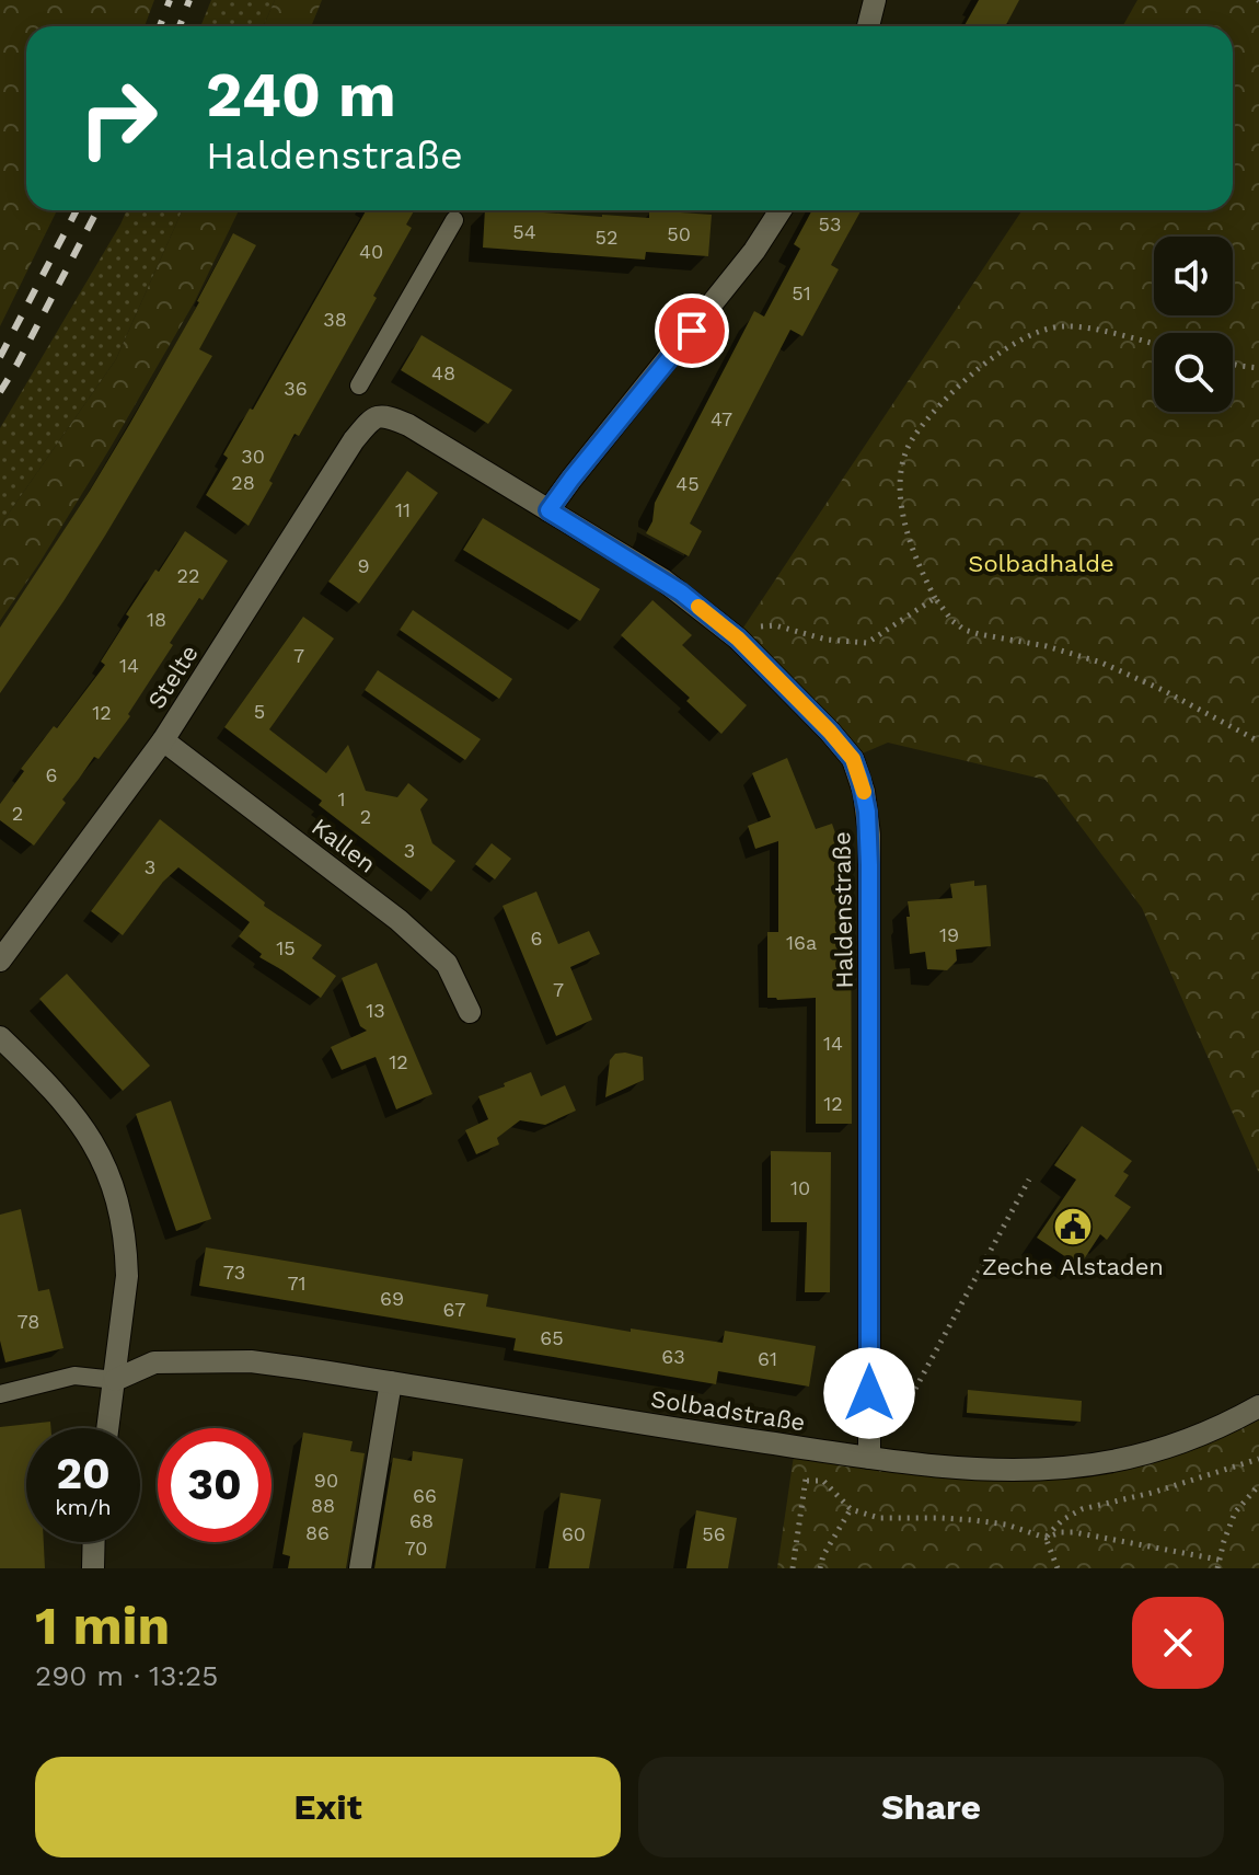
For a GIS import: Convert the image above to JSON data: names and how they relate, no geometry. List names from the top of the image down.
{
  "streets": {
    "street": [
      "Stelte",
      "Kallen",
      "Haldenstraße",
      "Solbadstraße"
    ]
  },
  "crossings": [
    ["Stelte", "Kallen"],
    ["Stelte", "Haldenstraße"],
    ["Haldenstraße", "Solbadstraße"]
  ],
  "parks": ["Solbadhalde"],
  "places": {
    "public building": ["Zeche Alstaden"]
  },
  "house_numbers": [
    "53",
    "54",
    "50",
    "52",
    "40",
    "51",
    "38",
    "48",
    "36",
    "47",
    "30",
    "28",
    "45",
    "11",
    "9",
    "22",
    "18",
    "7",
    "14",
    "5",
    "12",
    "6",
    "1",
    "2",
    "2",
    "3",
    "3",
    "19",
    "6",
    "16a",
    "15",
    "7",
    "13",
    "14",
    "12",
    "12",
    "10",
    "73",
    "71",
    "69",
    "67",
    "78",
    "65",
    "63",
    "61",
    "90",
    "66",
    "88",
    "68",
    "86",
    "60",
    "56",
    "70"
  ],
  "page": {
    "turn": ["240 m", "Haldenstraße"],
    "speed": "20 km/h",
    "limit": "30",
    "heading": ["1 min", "290 m · 13:25"],
    "buttons": ["Exit", "Share"]
  }
}
